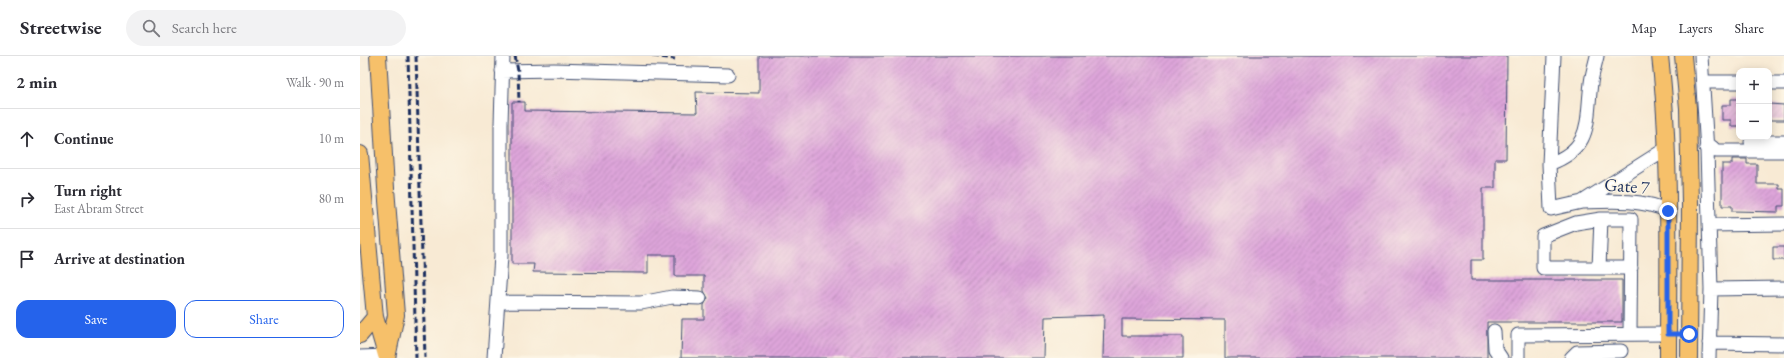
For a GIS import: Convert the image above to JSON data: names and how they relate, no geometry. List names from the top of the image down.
{
  "streets": {
    "street": ["Gate 7"]
  },
  "page": {
    "header": "Streetwise",
    "search": "Search here",
    "nav": ["Map", "Layers", "Share"],
    "heading": ["2 min", "Walk · 90 m"],
    "map_buttons": ["+", "−"],
    "list": [
      ["Continue", "10 m"],
      ["Turn right", "East Abram Street", "80 m"],
      "Arrive at destination"
    ],
    "buttons": ["Save", "Share"]
  }
}
